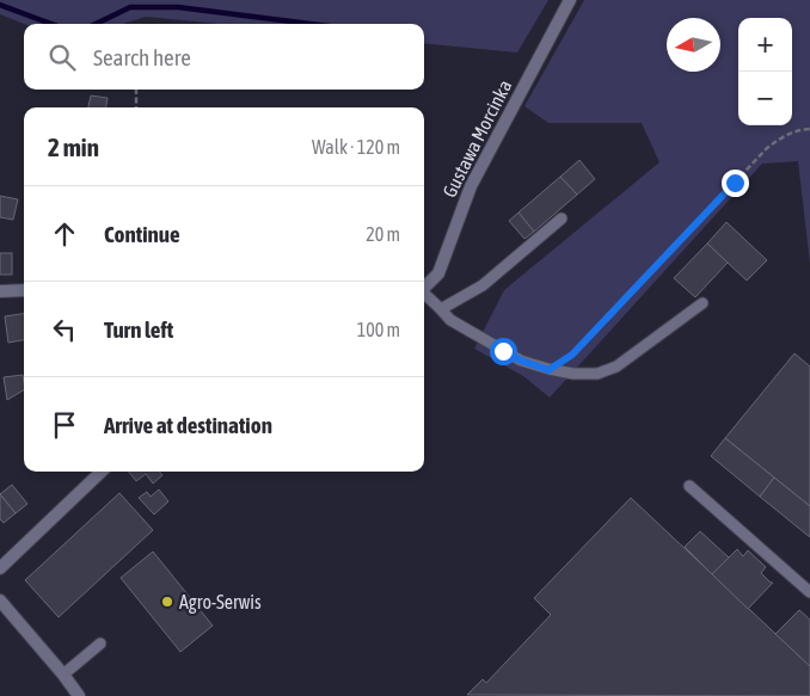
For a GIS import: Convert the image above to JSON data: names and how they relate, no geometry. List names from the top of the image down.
{
  "streets": {
    "street": ["Gustawa Morcinka"]
  },
  "places": ["Agro-Serwis"],
  "north": "left",
  "page": {
    "map_buttons": ["+", "−"],
    "search": "Search here",
    "heading": ["2 min", "Walk · 120 m"],
    "list": [
      ["Continue", "20 m"],
      ["Turn left", "100 m"],
      "Arrive at destination"
    ]
  }
}
